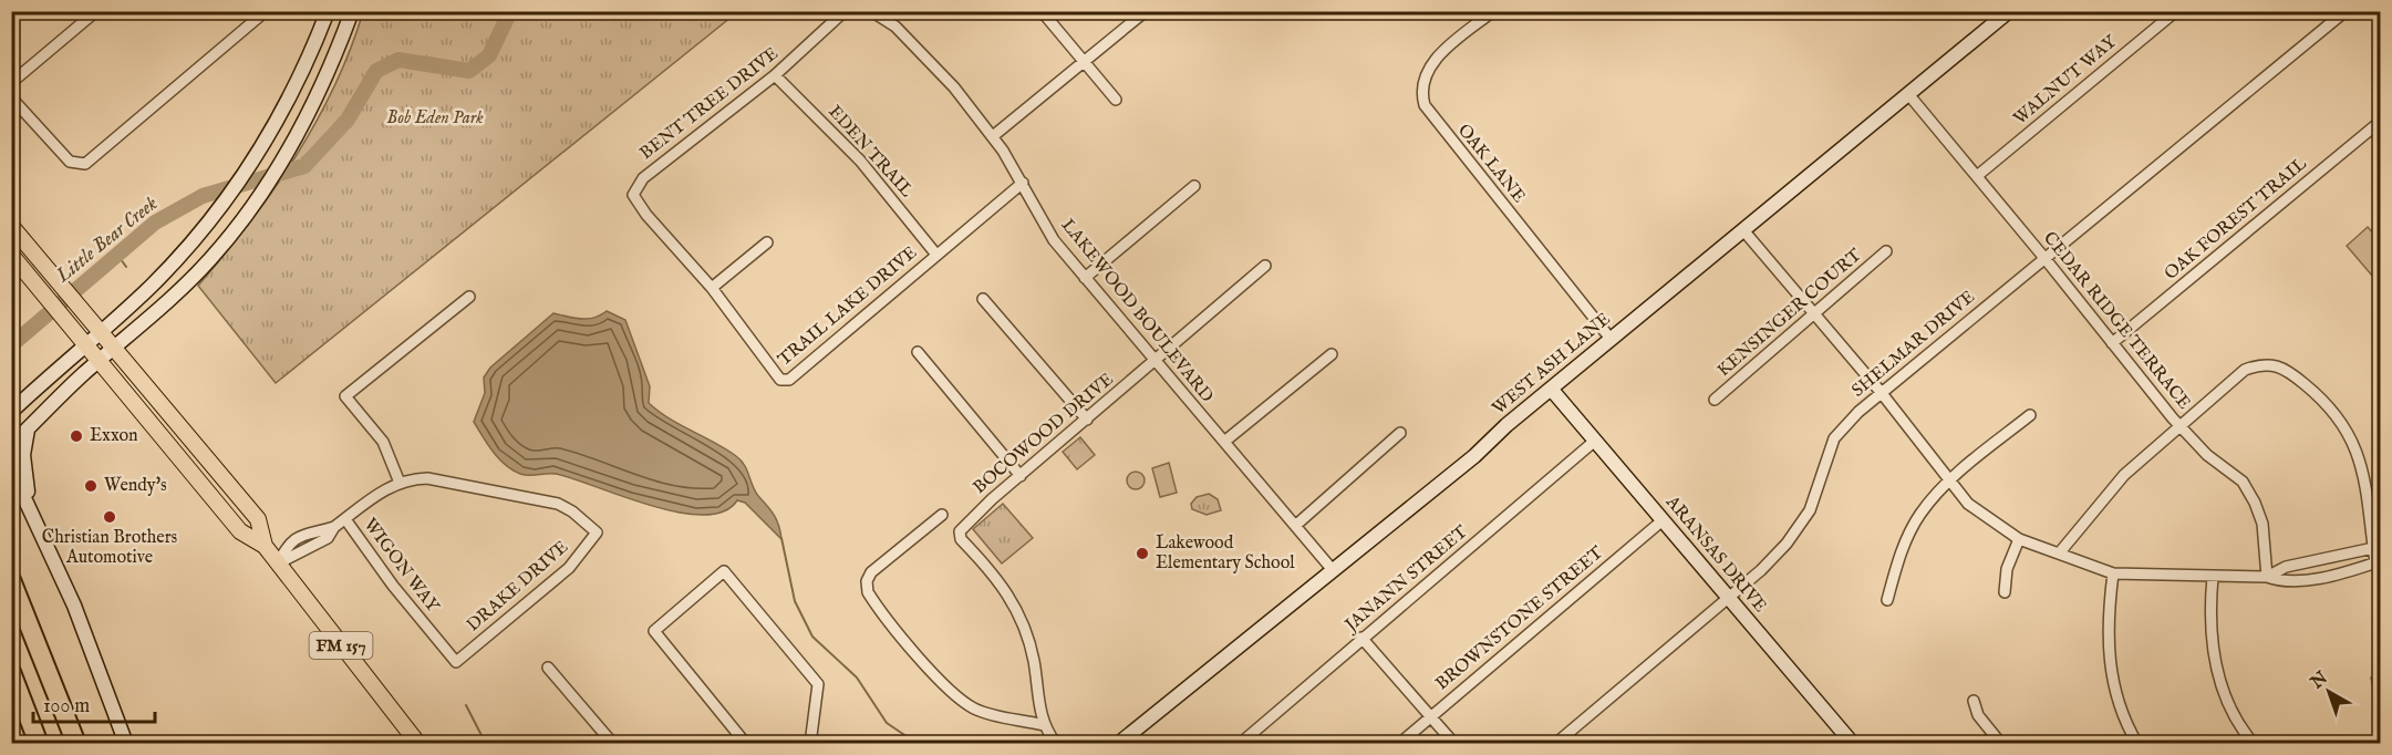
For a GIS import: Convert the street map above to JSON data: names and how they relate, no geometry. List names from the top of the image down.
{
  "streets": {
    "main road": ["FM 157"],
    "street": [
      "WALNUT WAY",
      "BENT TREE DRIVE",
      "EDEN TRAIL",
      "OAK LANE",
      "OAK FOREST TRAIL",
      "TRAIL LAKE DRIVE",
      "LAKEWOOD BOULEVARD",
      "KENSINGER COURT",
      "CEDAR RIDGE TERRACE",
      "SHELMAR DRIVE",
      "WEST ASH LANE",
      "BOCOWOOD DRIVE",
      "ARANSAS DRIVE",
      "WIGON WAY",
      "JANANN STREET",
      "DRAKE DRIVE",
      "BROWNSTONE STREET"
    ]
  },
  "crossings": [
    ["WALNUT WAY", "CEDAR RIDGE TERRACE"],
    ["BENT TREE DRIVE", "EDEN TRAIL"],
    ["BENT TREE DRIVE", "TRAIL LAKE DRIVE"],
    ["EDEN TRAIL", "TRAIL LAKE DRIVE"],
    ["OAK LANE", "WEST ASH LANE"],
    ["OAK FOREST TRAIL", "CEDAR RIDGE TERRACE"],
    ["TRAIL LAKE DRIVE", "LAKEWOOD BOULEVARD"],
    ["LAKEWOOD BOULEVARD", "WEST ASH LANE"],
    ["LAKEWOOD BOULEVARD", "BOCOWOOD DRIVE"],
    ["CEDAR RIDGE TERRACE", "SHELMAR DRIVE"],
    ["CEDAR RIDGE TERRACE", "WEST ASH LANE"],
    ["SHELMAR DRIVE", "ARANSAS DRIVE"],
    ["WEST ASH LANE", "ARANSAS DRIVE"],
    ["ARANSAS DRIVE", "JANANN STREET"],
    ["ARANSAS DRIVE", "BROWNSTONE STREET"],
    ["WIGON WAY", "DRAKE DRIVE"]
  ],
  "water": ["Little Bear Creek"],
  "parks": ["Bob Eden Park"],
  "places": [
    "Exxon",
    "Wendy's",
    "Christian Brothers Automotive",
    "Lakewood Elementary School"
  ],
  "scale_bar": "100 m",
  "north": "top left"
}
